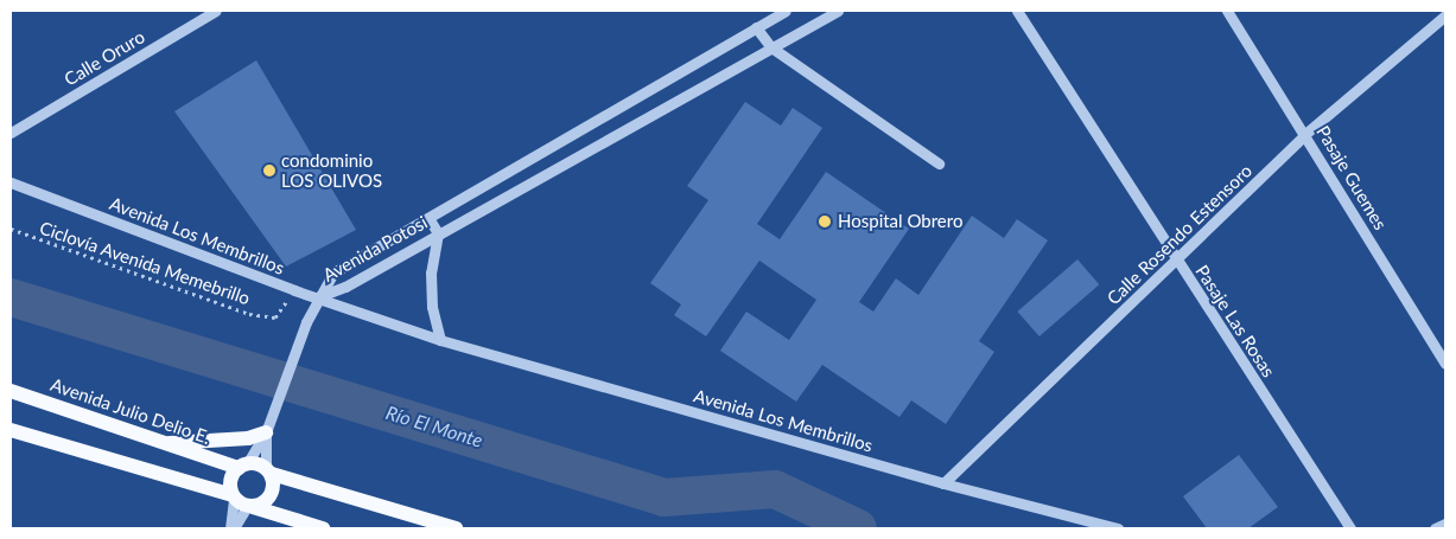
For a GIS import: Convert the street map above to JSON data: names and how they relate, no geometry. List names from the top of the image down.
{
  "streets": {
    "main road": ["Avenida Julio Delio E."],
    "street": [
      "Calle Oruro",
      "Pasaje Guemes",
      "Calle Rosendo Estensoro",
      "Avenida Los Membrillos",
      "Avenida Potosi",
      "Pasaje Las Rosas"
    ],
    "path": ["Ciclovía Avenida Memebrillo"]
  },
  "crossings": [
    ["Pasaje Guemes", "Calle Rosendo Estensoro"],
    ["Calle Rosendo Estensoro", "Avenida Los Membrillos"],
    ["Calle Rosendo Estensoro", "Pasaje Las Rosas"],
    ["Avenida Los Membrillos", "Avenida Potosi"],
    ["Avenida Los Membrillos", "Ciclovía Avenida Memebrillo"]
  ],
  "water": ["Río El Monte"],
  "places": ["condominio LOS OLIVOS", "Hospital Obrero"]
}
